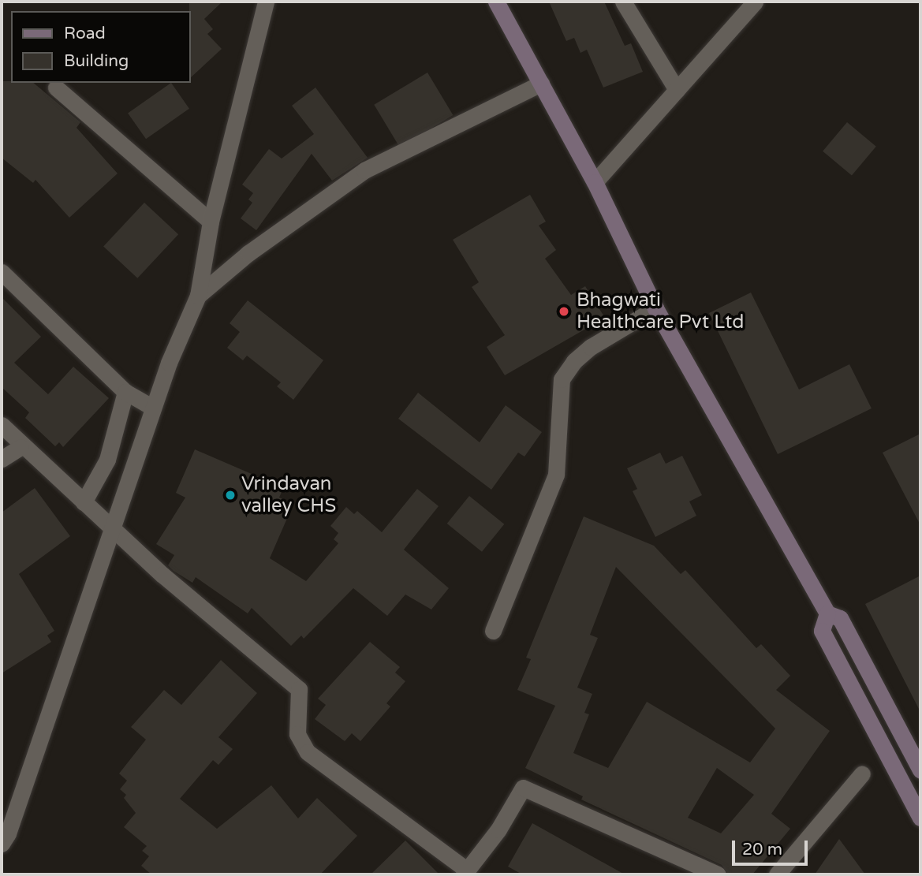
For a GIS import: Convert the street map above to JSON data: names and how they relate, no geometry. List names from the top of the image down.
{
  "places": ["Bhagwati Healthcare Pvt Ltd", "Vrindavan valley CHS"],
  "legend": ["Road", "Building"],
  "scale_bar": "20 m"
}
